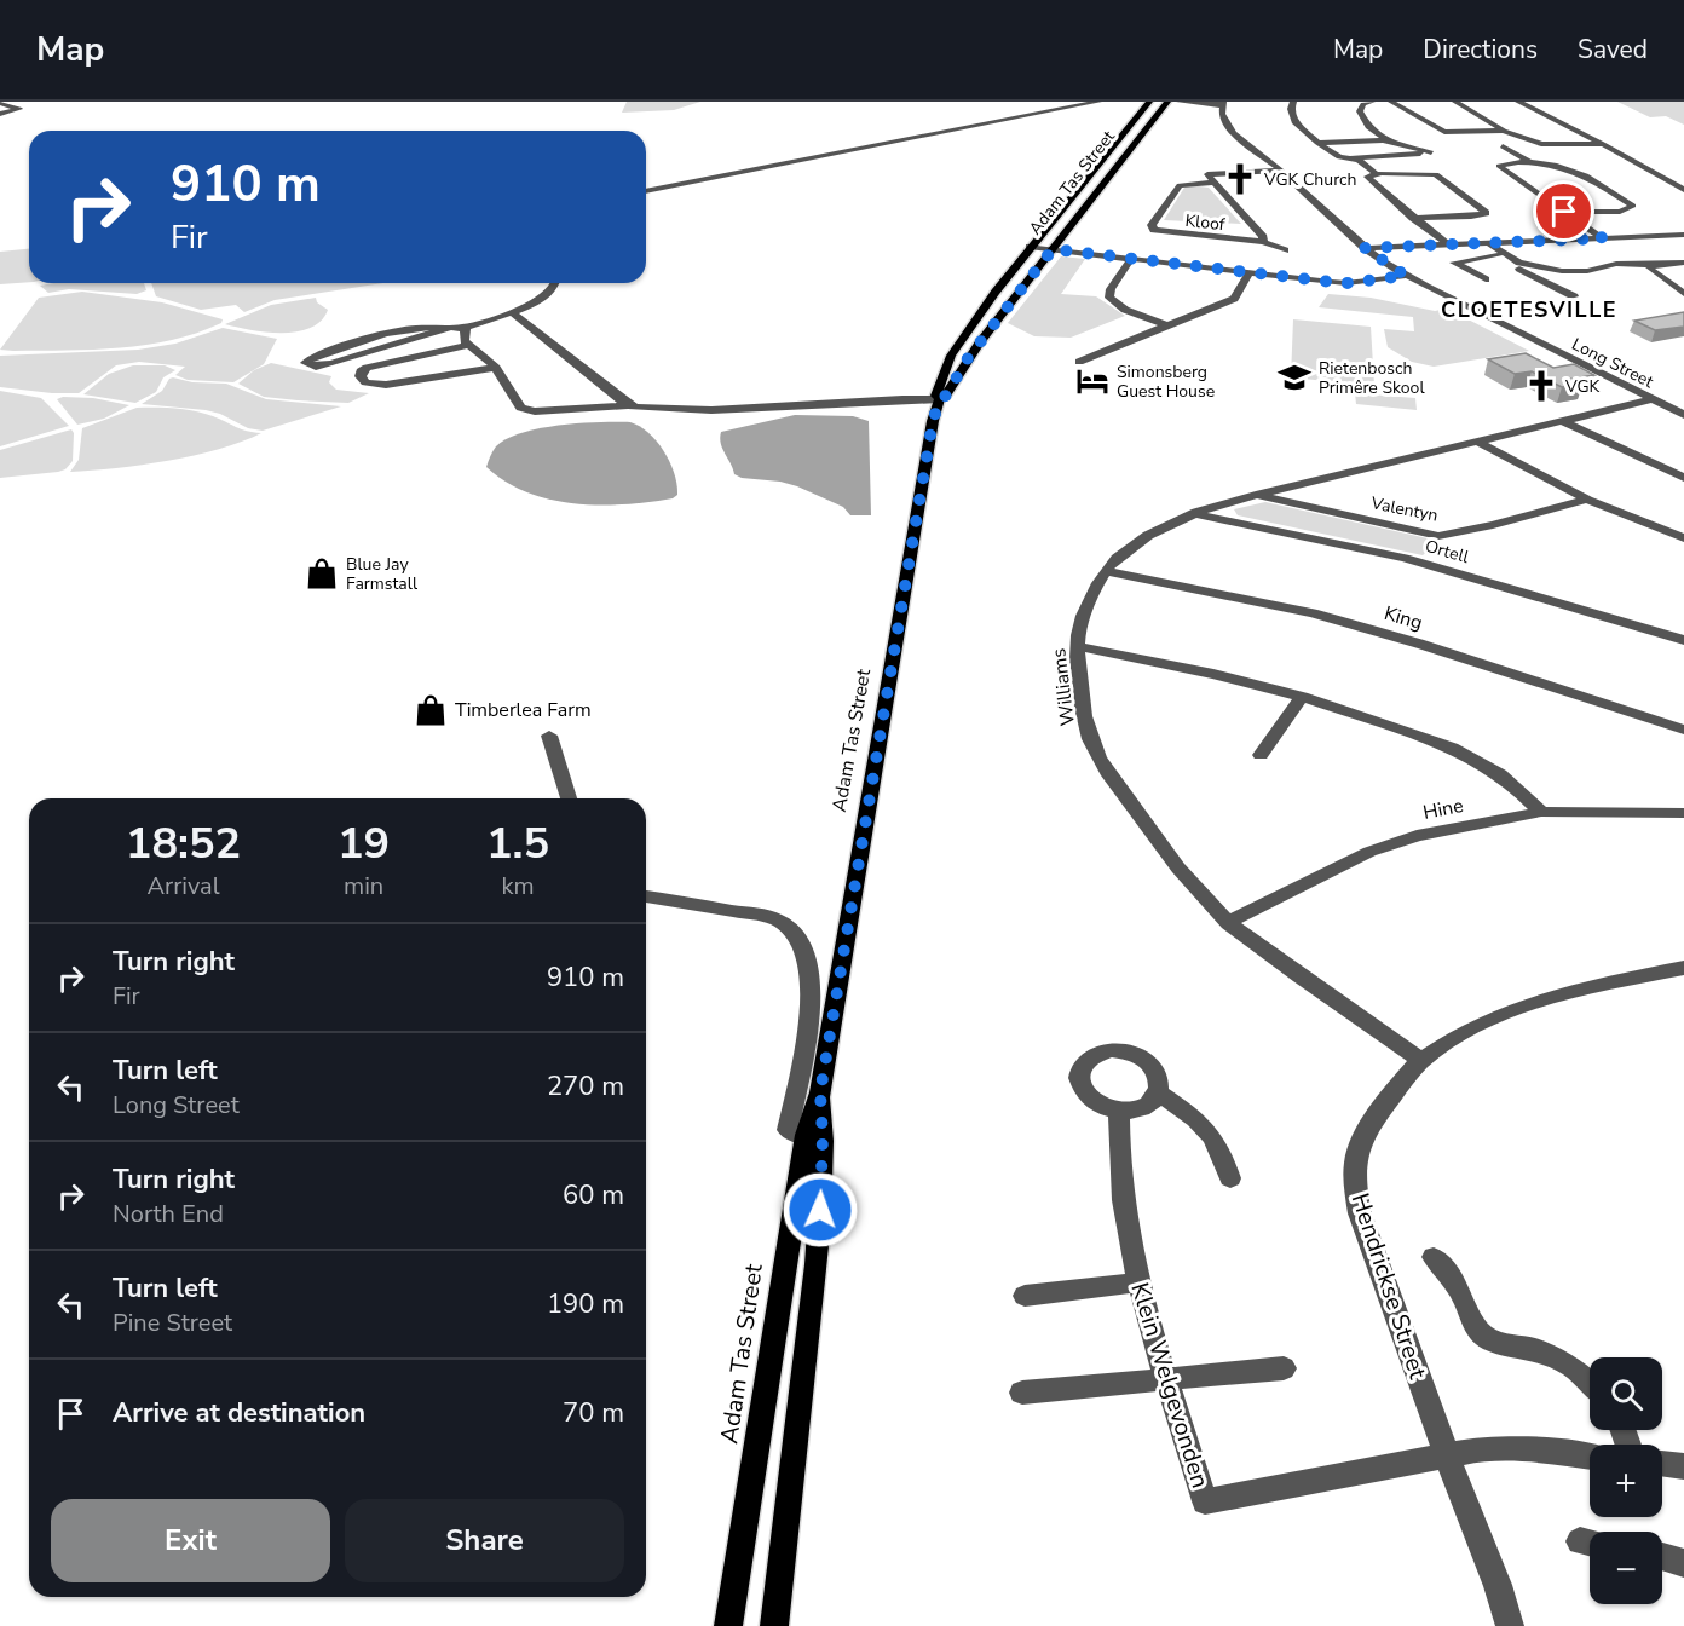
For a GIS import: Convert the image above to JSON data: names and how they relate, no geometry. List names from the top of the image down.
{
  "streets": {
    "main road": ["Adam Tas Street"],
    "street": [
      "Kloof",
      "Long Street",
      "Valentyn",
      "Ortell",
      "King",
      "Williams",
      "Hine",
      "Hendrickse Street",
      "Klein Welgevonden"
    ]
  },
  "crossings": [
    ["Kloof", "Long Street"],
    ["Long Street", "Williams"],
    ["Valentyn", "Williams"],
    ["Ortell", "Williams"],
    ["King", "Williams"],
    ["Williams", "Hine"],
    ["Williams", "Hendrickse Street"],
    ["Hendrickse Street", "Klein Welgevonden"]
  ],
  "districts": ["CLOETESVILLE"],
  "places": {
    "church": ["VGK Church", "VGK"],
    "school or university": ["Rietenbosch Primêre Skool"],
    "hotel": ["Simonsberg Guest House"],
    "shop": ["Blue Jay Farmstall", "Timberlea Farm"]
  },
  "page": {
    "header": "Map",
    "nav": ["Map", "Directions", "Saved"],
    "turn": ["910 m", "Fir"],
    "eta": [
      "18:52",
      "Arrival",
      "19",
      "min",
      "1.5",
      "km"
    ],
    "list": [
      {
        "name": "Turn right",
        "note": "Fir",
        "value": "910 m"
      },
      {
        "name": "Turn left",
        "note": "Long Street",
        "value": "270 m"
      },
      {
        "name": "Turn right",
        "note": "North End",
        "value": "60 m"
      },
      {
        "name": "Turn left",
        "note": "Pine Street",
        "value": "190 m"
      },
      {
        "name": "Arrive at destination",
        "value": "70 m"
      }
    ],
    "map_buttons": ["+", "−"],
    "buttons": ["Exit", "Share"]
  }
}
